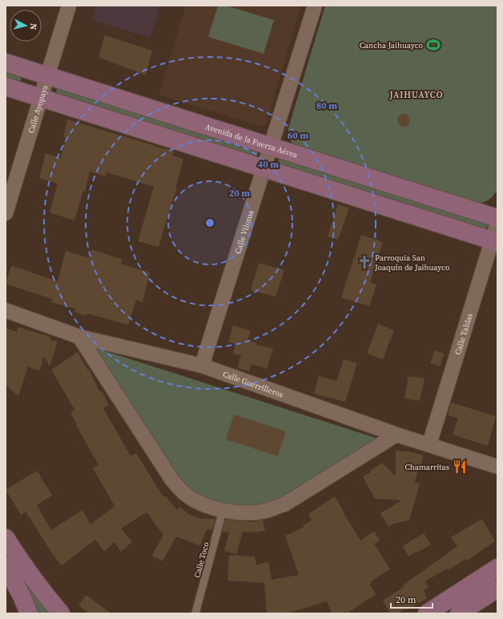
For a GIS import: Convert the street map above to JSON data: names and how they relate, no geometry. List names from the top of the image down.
{
  "streets": {
    "main road": ["Avenida de la Fuerza Aérea"],
    "street": [
      "Calle Ayopaya",
      "Calle Viloma",
      "Calle Tablas",
      "Calle Guerrilleros"
    ],
    "lane": ["Calle Toco"]
  },
  "crossings": [
    ["Calle Ayopaya", "Avenida de la Fuerza Aérea"],
    ["Avenida de la Fuerza Aérea", "Calle Viloma"],
    ["Calle Viloma", "Calle Guerrilleros"],
    ["Calle Tablas", "Calle Guerrilleros"]
  ],
  "districts": ["JAIHUAYCO"],
  "places": {
    "sports": ["Cancha Jaihuayco"],
    "church": ["Parroquia San Joaquín de Jaihuayco"],
    "restaurant": ["Chamarritas"]
  },
  "scale_bar": "20 m",
  "north": "right",
  "rings": [
    "80 m",
    "60 m",
    "40 m",
    "20 m"
  ]
}
